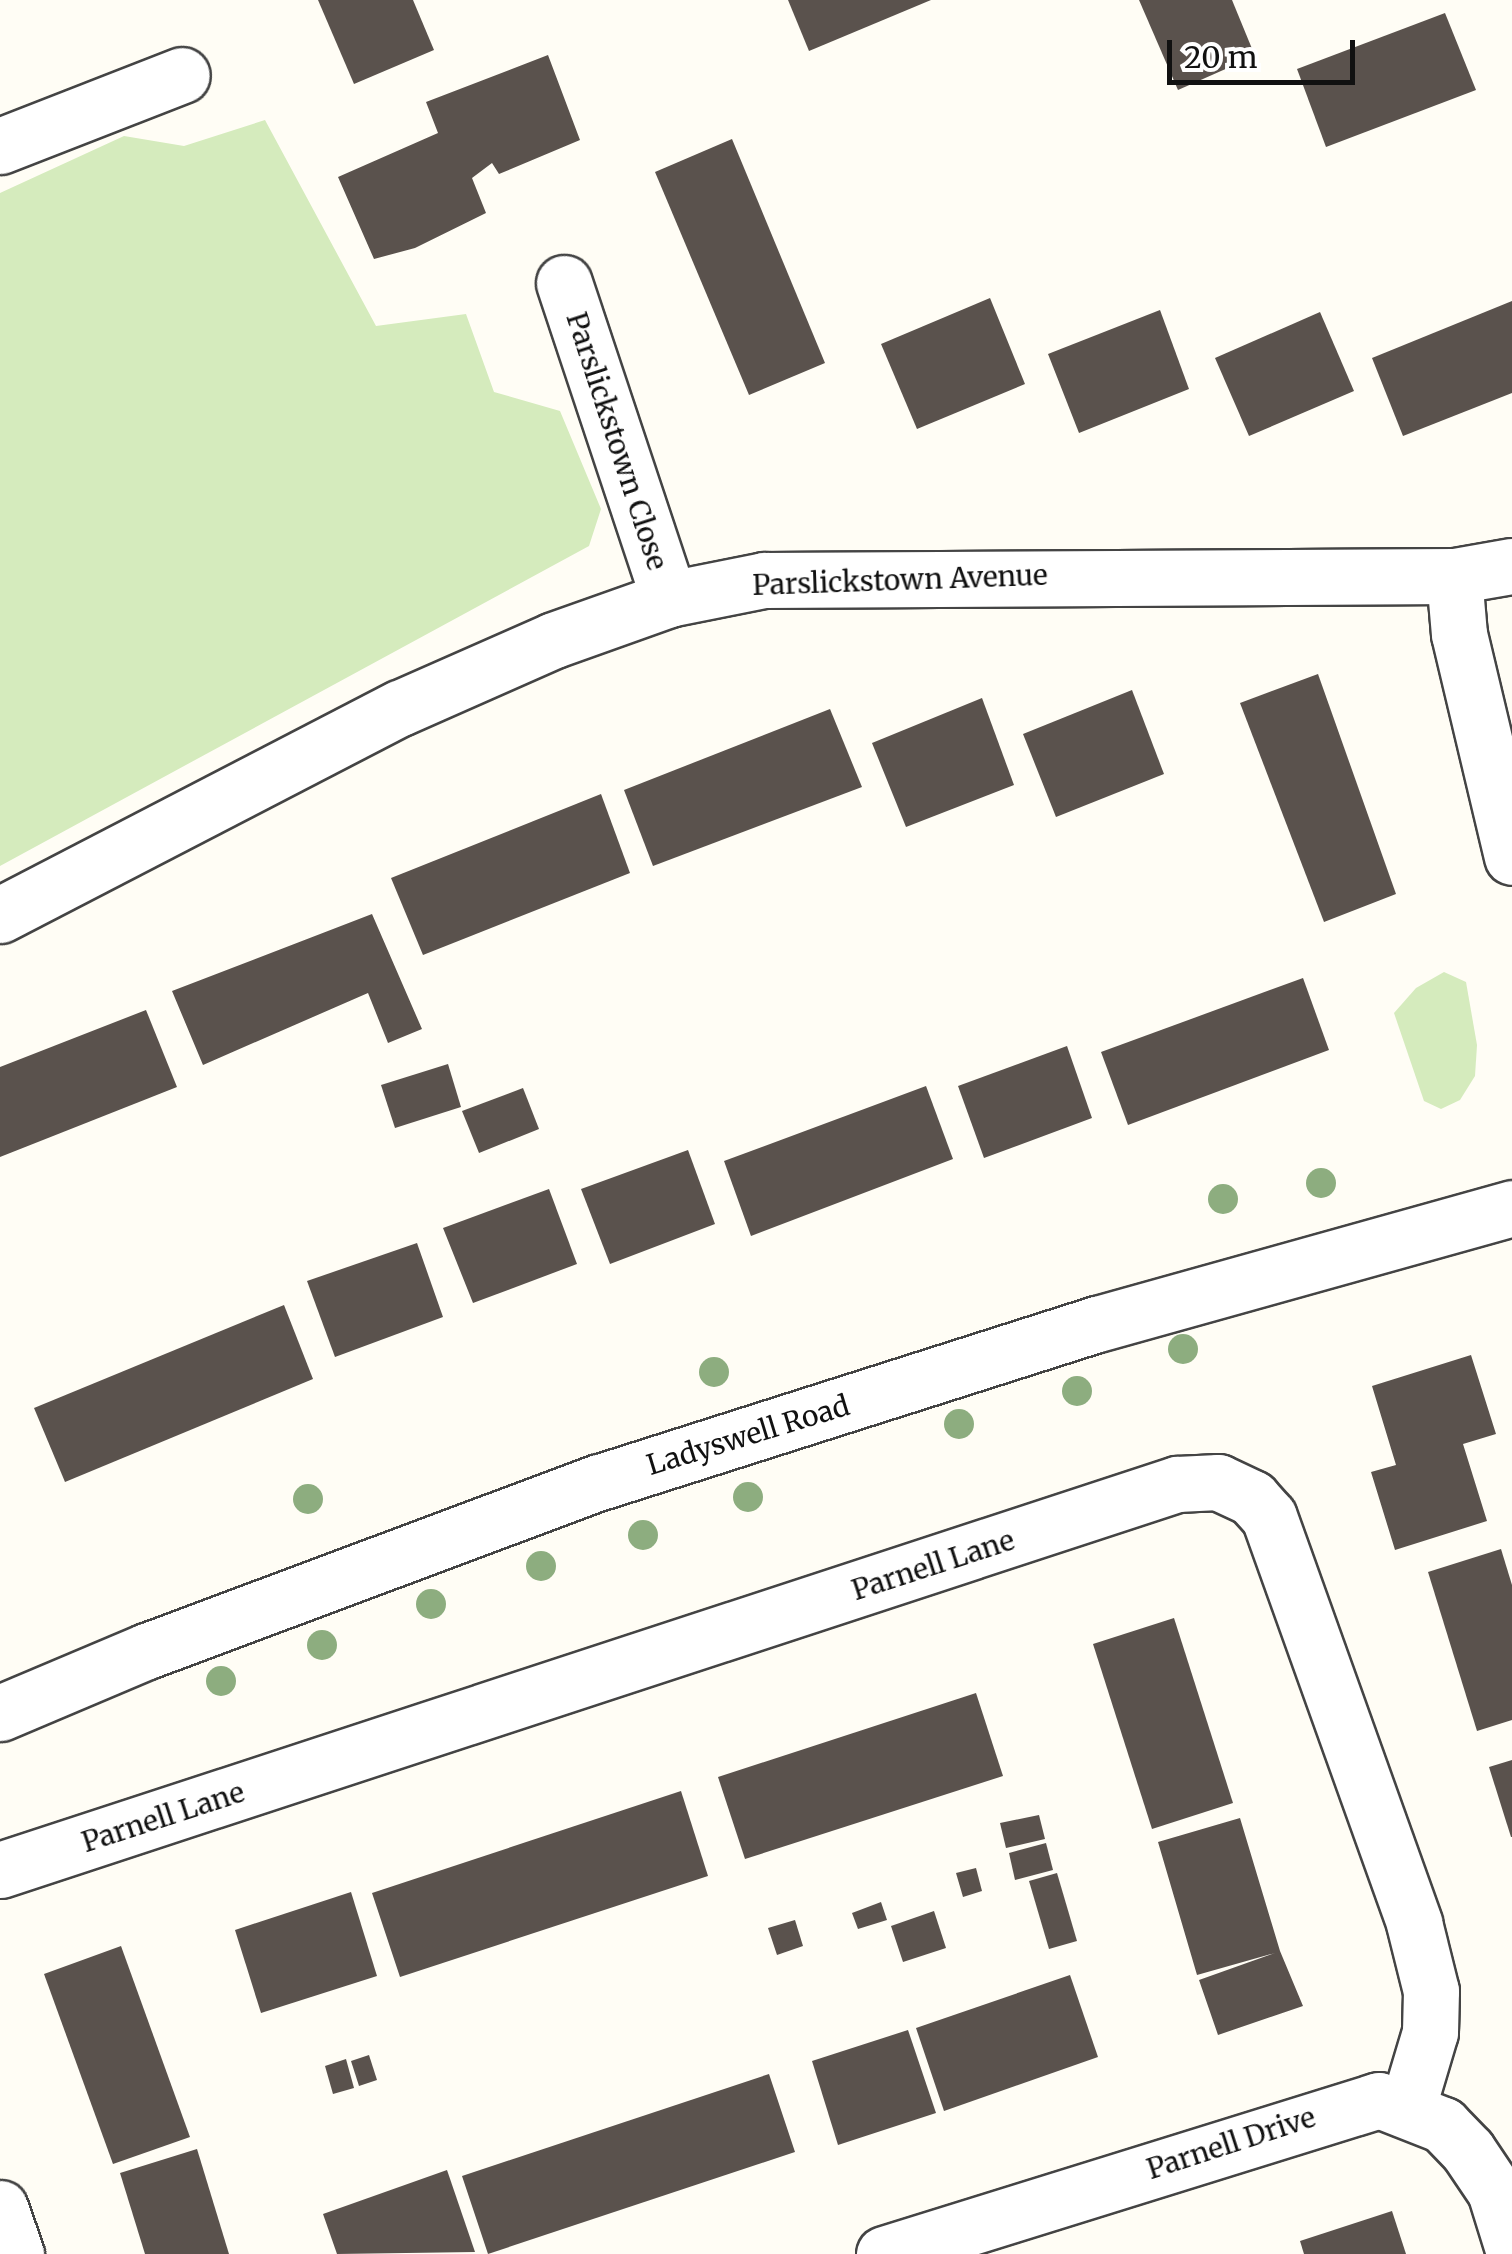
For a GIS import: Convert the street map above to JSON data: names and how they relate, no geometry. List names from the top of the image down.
{
  "streets": {
    "street": [
      "Parslickstown Close",
      "Parslickstown Avenue",
      "Ladyswell Road",
      "Parnell Lane",
      "Parnell Drive"
    ]
  },
  "crossings": [
    ["Parslickstown Close", "Parslickstown Avenue"],
    ["Parnell Lane", "Parnell Drive"]
  ],
  "scale_bar": "20 m"
}
